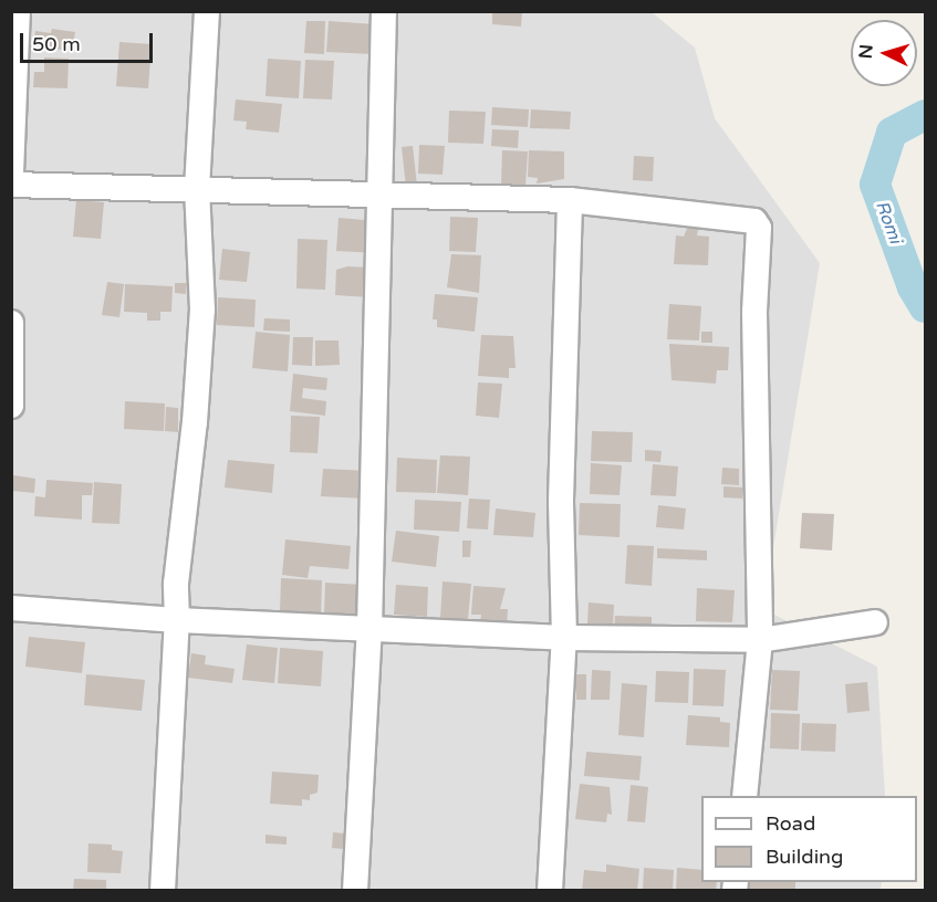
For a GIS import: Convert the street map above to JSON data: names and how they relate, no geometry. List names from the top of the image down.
{
  "water": ["Romi"],
  "legend": ["Road", "Building"],
  "scale_bar": "50 m",
  "north": "left"
}
